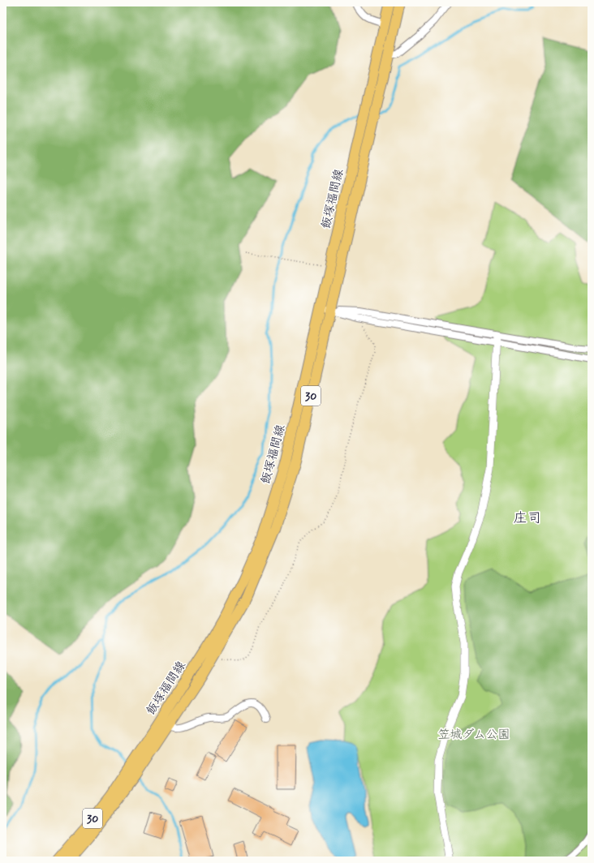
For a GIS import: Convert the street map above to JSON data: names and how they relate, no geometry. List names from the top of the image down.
{
  "streets": {
    "main road": ["飯塚福間線", "30"]
  },
  "districts": ["庄司"],
  "parks": ["笠城ダム公園"]
}
